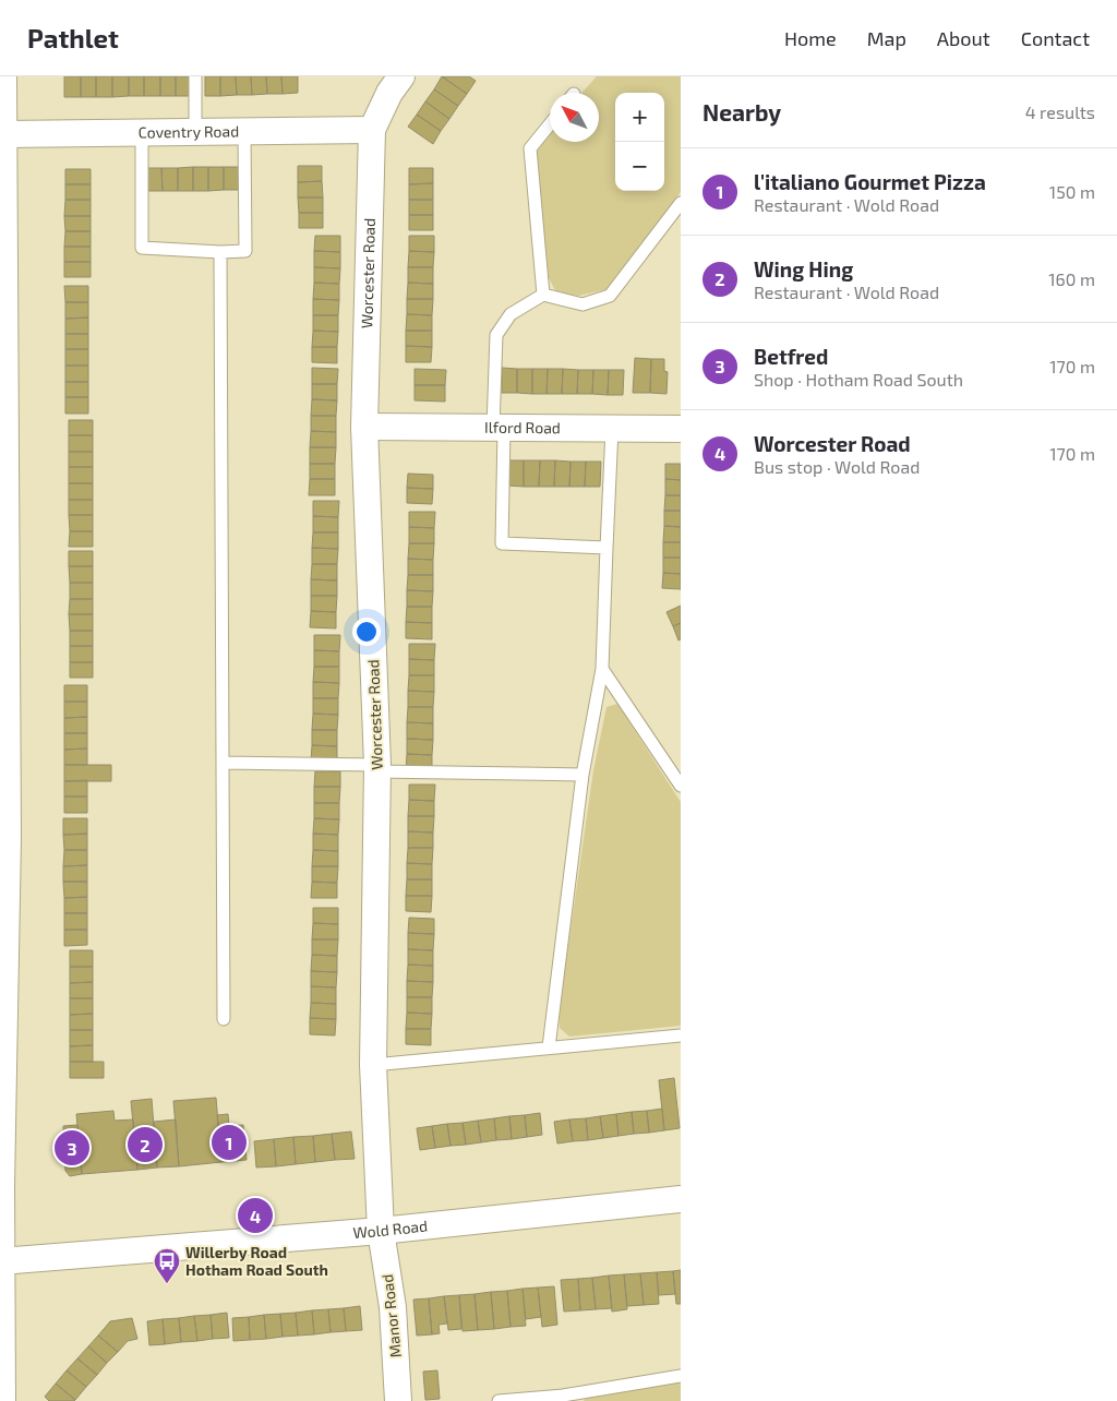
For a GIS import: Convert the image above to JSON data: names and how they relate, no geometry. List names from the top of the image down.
{
  "streets": {
    "street": [
      "Coventry Road",
      "Worcester Road",
      "Ilford Road",
      "Wold Road",
      "Manor Road"
    ]
  },
  "crossings": [
    ["Coventry Road", "Worcester Road"],
    ["Worcester Road", "Ilford Road"],
    ["Worcester Road", "Wold Road"],
    ["Worcester Road", "Manor Road"],
    ["Wold Road", "Manor Road"]
  ],
  "places": {
    "bus stop": ["Willerby Road Hotham Road South"]
  },
  "north": "top left",
  "page": {
    "header": "Pathlet",
    "nav": [
      "Home",
      "Map",
      "About",
      "Contact"
    ],
    "heading": ["Nearby", "4 results"],
    "map_buttons": ["+", "−"],
    "list": [
      {
        "mark": "1",
        "name": "l'italiano Gourmet Pizza",
        "note": "Restaurant · Wold Road",
        "value": "150 m"
      },
      {
        "mark": "2",
        "name": "Wing Hing",
        "note": "Restaurant · Wold Road",
        "value": "160 m"
      },
      {
        "mark": "3",
        "name": "Betfred",
        "note": "Shop · Hotham Road South",
        "value": "170 m"
      },
      {
        "mark": "4",
        "name": "Worcester Road",
        "note": "Bus stop · Wold Road",
        "value": "170 m"
      }
    ],
    "pins": [
      "1",
      "2",
      "3",
      "4"
    ]
  }
}
